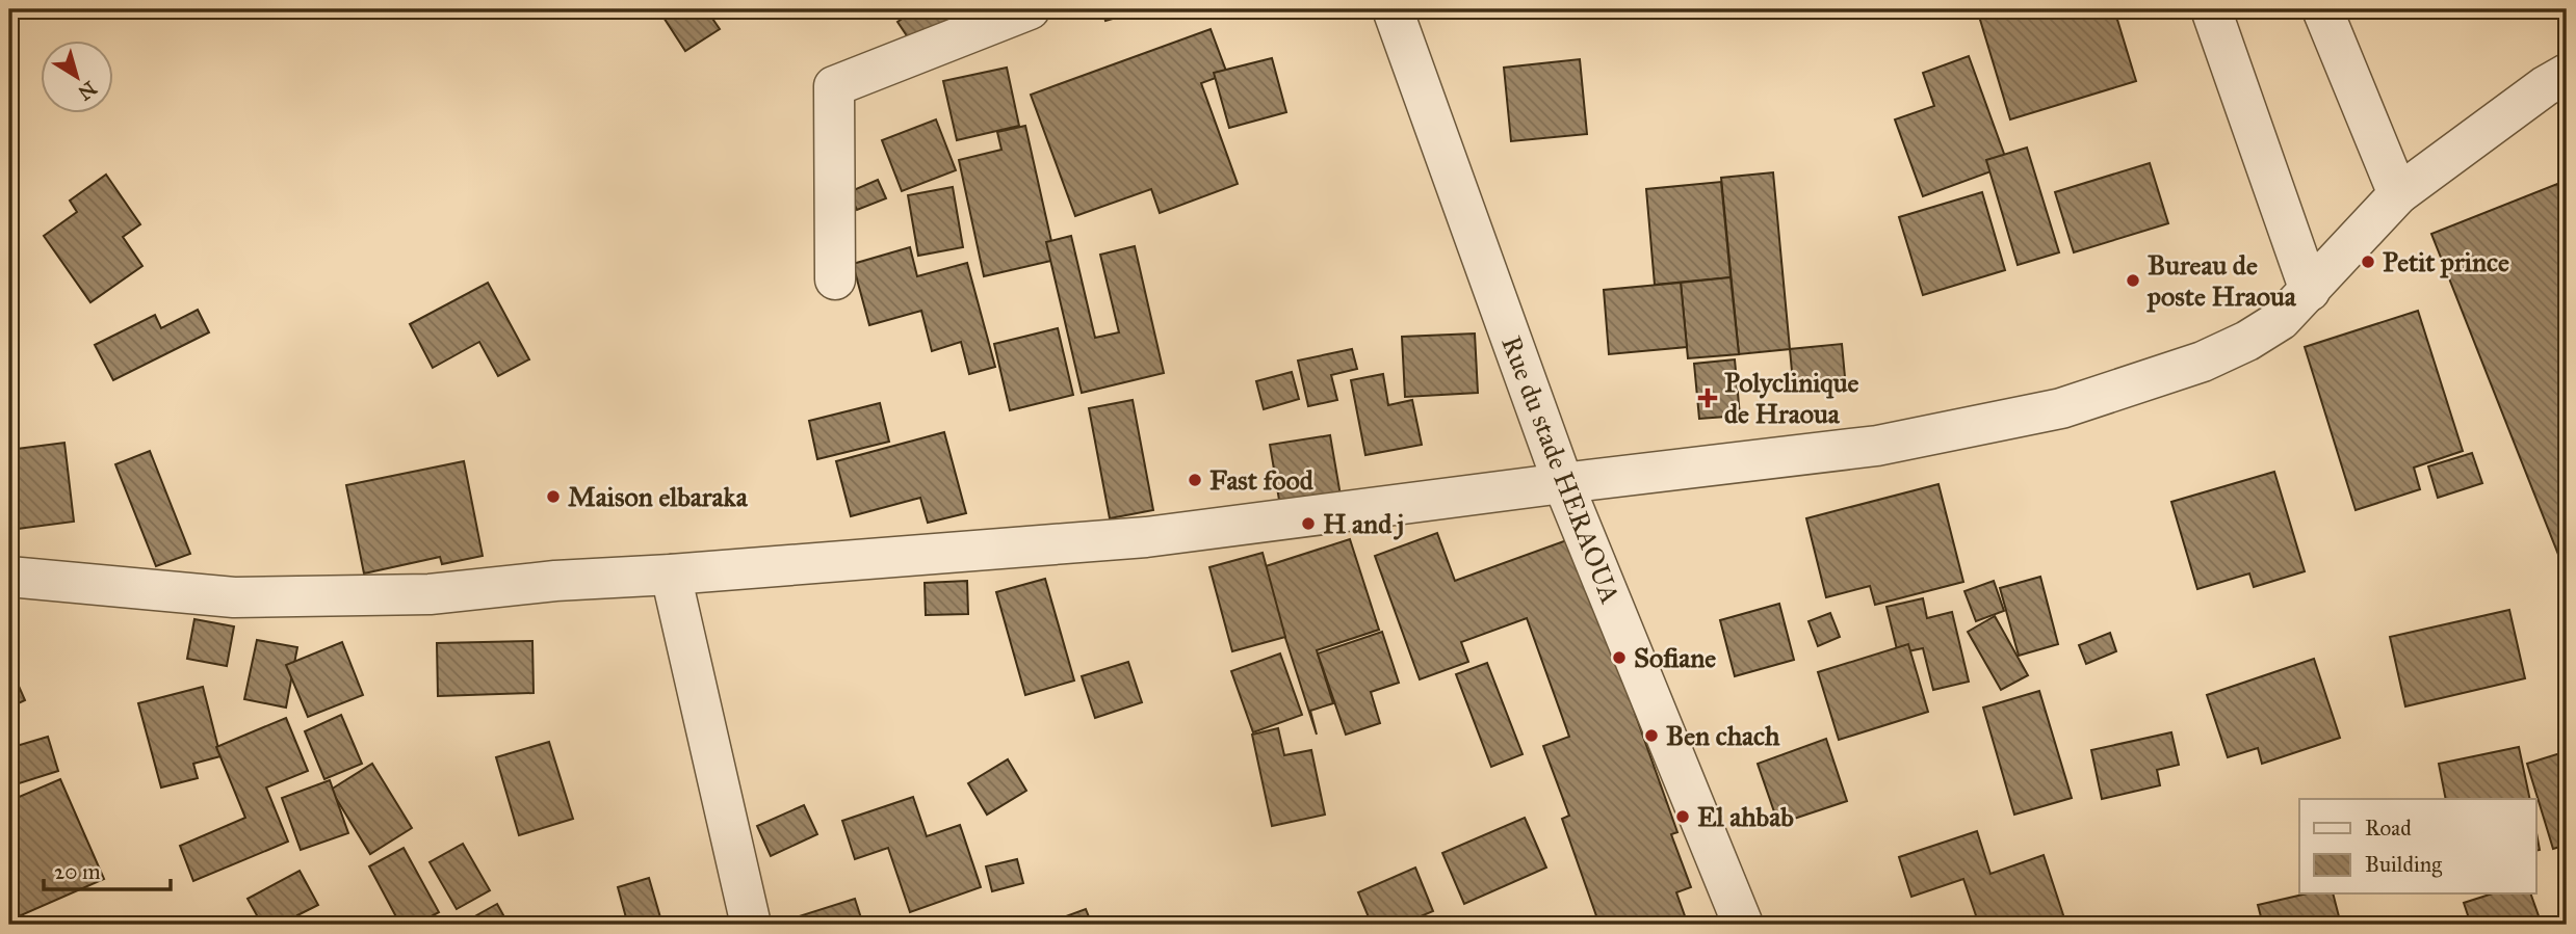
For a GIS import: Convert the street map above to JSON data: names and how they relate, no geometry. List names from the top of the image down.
{
  "streets": {
    "street": ["Rue du stade HERAOUA"]
  },
  "places": {
    "other": [
      "Petit prince",
      "Bureau de poste Hraoua",
      "Fast food",
      "Maison elbaraka",
      "H and j",
      "Sofiane",
      "Ben chach",
      "El ahbab"
    ],
    "health": ["Polyclinique de Hraoua"]
  },
  "legend": ["Road", "Building"],
  "scale_bar": "20 m",
  "north": "bottom right"
}
